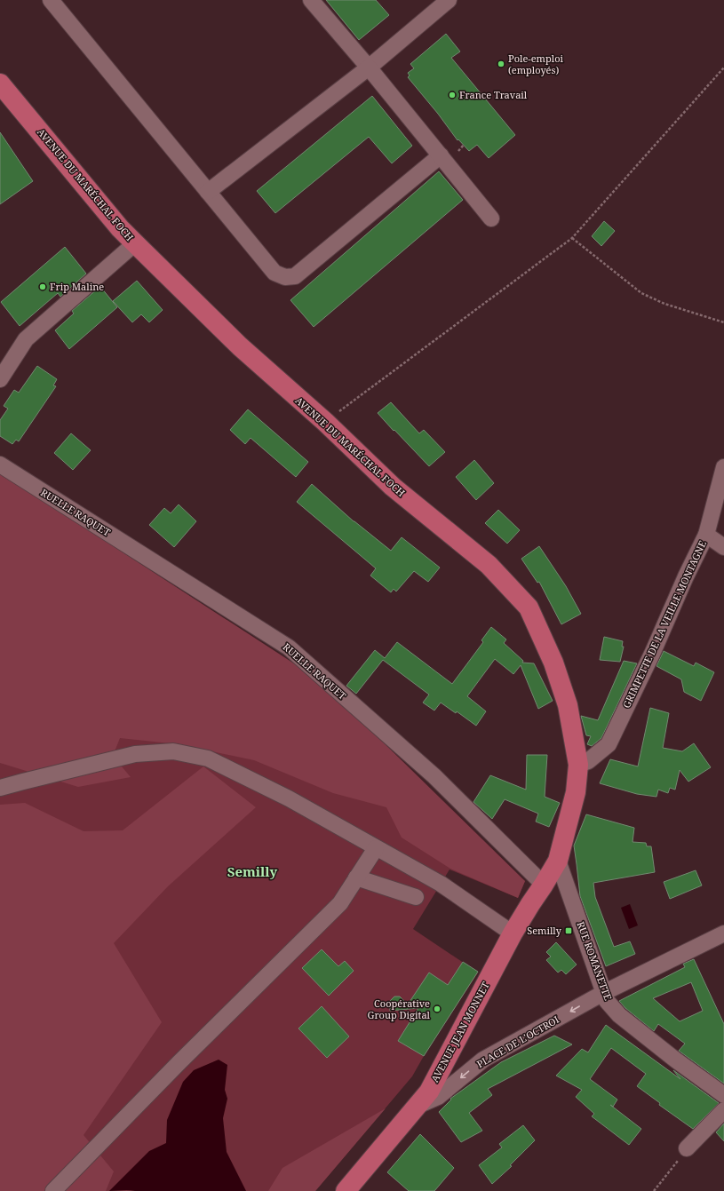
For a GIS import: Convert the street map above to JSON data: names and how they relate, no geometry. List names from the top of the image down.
{
  "streets": {
    "main road": ["AVENUE DU MARÉCHAL FOCH", "AVENUE JEAN MONNET"],
    "street": [
      "RUELLE RAQUET",
      "GRIMPETTE DE LA VEILLE MONTAGNE",
      "RUE ROMANETTE",
      "PLACE DE L'OCTROI"
    ]
  },
  "crossings": [
    ["AVENUE DU MARÉCHAL FOCH", "GRIMPETTE DE LA VEILLE MONTAGNE"],
    ["AVENUE DU MARÉCHAL FOCH", "RUE ROMANETTE"],
    ["AVENUE DU MARÉCHAL FOCH", "AVENUE JEAN MONNET"],
    ["RUELLE RAQUET", "AVENUE JEAN MONNET"],
    ["RUE ROMANETTE", "AVENUE JEAN MONNET"],
    ["RUE ROMANETTE", "PLACE DE L'OCTROI"],
    ["AVENUE JEAN MONNET", "PLACE DE L'OCTROI"]
  ],
  "one_way": ["PLACE DE L'OCTROI"],
  "districts": ["Semilly"],
  "places": {
    "other": [
      "Pole-emploi (employés)",
      "France Travail",
      "Frip Maline",
      "Coopérative Group Digital"
    ],
    "transit": ["Semilly"]
  }
}
